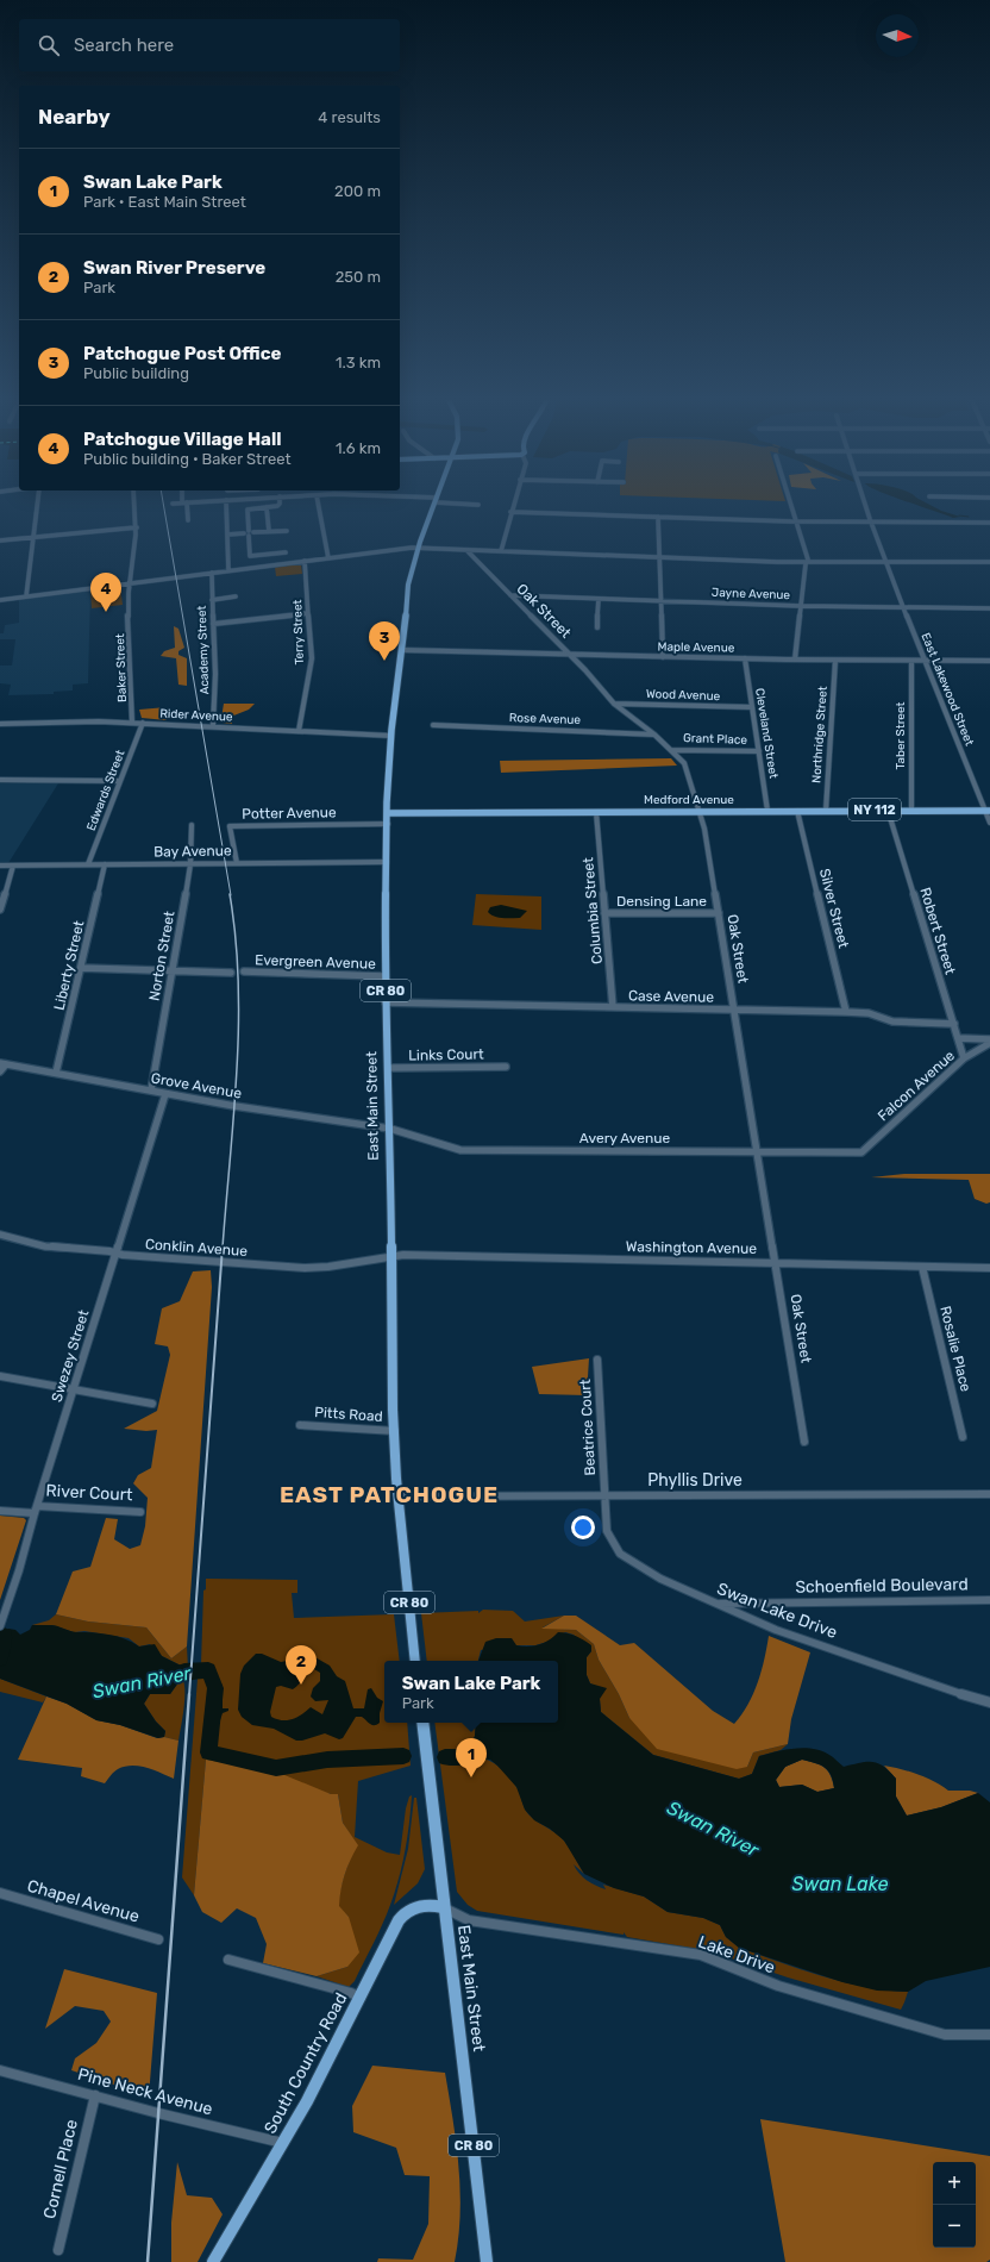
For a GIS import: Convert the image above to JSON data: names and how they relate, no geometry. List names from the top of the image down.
{
  "streets": {
    "main road": [
      "Medford Avenue",
      "NY 112",
      "CR 80",
      "East Main Street",
      "South Country Road"
    ],
    "street": [
      "Jayne Avenue",
      "Oak Street",
      "Terry Street",
      "Maple Avenue",
      "Academy Street",
      "Baker Street",
      "East Lakewood Street",
      "Wood Avenue",
      "Rider Avenue",
      "Rose Avenue",
      "Cleveland Street",
      "Northridge Street",
      "Taber Street",
      "Grant Place",
      "Edwards Street",
      "Potter Avenue",
      "Bay Avenue",
      "Densing Lane",
      "Silver Street",
      "Columbia Street",
      "Robert Street",
      "Norton Street",
      "Evergreen Avenue",
      "Liberty Street",
      "Case Avenue",
      "Links Court",
      "Grove Avenue",
      "Falcon Avenue",
      "Avery Avenue",
      "Conklin Avenue",
      "Washington Avenue",
      "Rosalie Place",
      "Swezey Street",
      "Pitts Road",
      "Beatrice Court",
      "Phyllis Drive",
      "River Court",
      "Schoenfield Boulevard",
      "Swan Lake Drive",
      "Chapel Avenue",
      "Lake Drive",
      "Pine Neck Avenue",
      "Cornell Place"
    ]
  },
  "crossings": [
    ["Jayne Avenue", "Oak Street"],
    ["Jayne Avenue", "East Lakewood Street"],
    ["Oak Street", "Maple Avenue"],
    ["Oak Street", "Wood Avenue"],
    ["Oak Street", "Rose Avenue"],
    ["Oak Street", "Grant Place"],
    ["Oak Street", "Medford Avenue"],
    ["Oak Street", "Densing Lane"],
    ["Oak Street", "Case Avenue"],
    ["Oak Street", "Avery Avenue"],
    ["Oak Street", "Washington Avenue"],
    ["Terry Street", "Rider Avenue"],
    ["Maple Avenue", "East Lakewood Street"],
    ["Maple Avenue", "Cleveland Street"],
    ["Maple Avenue", "Northridge Street"],
    ["Maple Avenue", "Taber Street"],
    ["Maple Avenue", "East Main Street"],
    ["Academy Street", "Rider Avenue"],
    ["Baker Street", "Rider Avenue"],
    ["East Lakewood Street", "Medford Avenue"],
    ["Wood Avenue", "Cleveland Street"],
    ["Rider Avenue", "Edwards Street"],
    ["Rider Avenue", "East Main Street"],
    ["Cleveland Street", "Grant Place"],
    ["Cleveland Street", "Medford Avenue"],
    ["Northridge Street", "Medford Avenue"],
    ["Taber Street", "Medford Avenue"],
    ["Edwards Street", "Bay Avenue"],
    ["Medford Avenue", "Silver Street"],
    ["Medford Avenue", "Columbia Street"],
    ["Medford Avenue", "Robert Street"],
    ["Medford Avenue", "East Main Street"],
    ["Potter Avenue", "Bay Avenue"],
    ["Potter Avenue", "East Main Street"],
    ["Bay Avenue", "Norton Street"],
    ["Bay Avenue", "Liberty Street"],
    ["Bay Avenue", "East Main Street"],
    ["Densing Lane", "Columbia Street"],
    ["Silver Street", "Case Avenue"],
    ["Columbia Street", "Case Avenue"],
    ["Robert Street", "Case Avenue"],
    ["Robert Street", "Falcon Avenue"],
    ["Norton Street", "Grove Avenue"],
    ["Evergreen Avenue", "East Main Street"],
    ["Liberty Street", "Grove Avenue"],
    ["Case Avenue", "East Main Street"],
    ["Links Court", "East Main Street"],
    ["Grove Avenue", "East Main Street"],
    ["Grove Avenue", "Avery Avenue"],
    ["Grove Avenue", "Swezey Street"],
    ["Falcon Avenue", "Avery Avenue"],
    ["East Main Street", "Avery Avenue"],
    ["East Main Street", "Conklin Avenue"],
    ["East Main Street", "Washington Avenue"],
    ["East Main Street", "Pitts Road"],
    ["East Main Street", "Phyllis Drive"],
    ["East Main Street", "Lake Drive"],
    ["East Main Street", "South Country Road"],
    ["Conklin Avenue", "Washington Avenue"],
    ["Conklin Avenue", "Swezey Street"],
    ["Washington Avenue", "Rosalie Place"],
    ["Swezey Street", "River Court"],
    ["Beatrice Court", "Phyllis Drive"],
    ["Beatrice Court", "Swan Lake Drive"],
    ["Phyllis Drive", "Swan Lake Drive"],
    ["Schoenfield Boulevard", "Swan Lake Drive"],
    ["Lake Drive", "South Country Road"],
    ["South Country Road", "Pine Neck Avenue"],
    ["Pine Neck Avenue", "Cornell Place"]
  ],
  "districts": ["EAST PATCHOGUE"],
  "water": ["Swan River", "Swan Lake"],
  "north": "right",
  "page": {
    "search": "Search here",
    "heading": ["Nearby", "4 results"],
    "list": [
      {
        "mark": "1",
        "name": "Swan Lake Park",
        "note": "Park · East Main Street",
        "value": "200 m"
      },
      {
        "mark": "2",
        "name": "Swan River Preserve",
        "note": "Park",
        "value": "250 m"
      },
      {
        "mark": "3",
        "name": "Patchogue Post Office",
        "note": "Public building",
        "value": "1.3 km"
      },
      {
        "mark": "4",
        "name": "Patchogue Village Hall",
        "note": "Public building · Baker Street",
        "value": "1.6 km"
      }
    ],
    "pins": [
      "4",
      "3",
      "2",
      "1"
    ],
    "popup": ["Swan Lake Park", "Park"],
    "map_buttons": ["+", "−"]
  }
}
